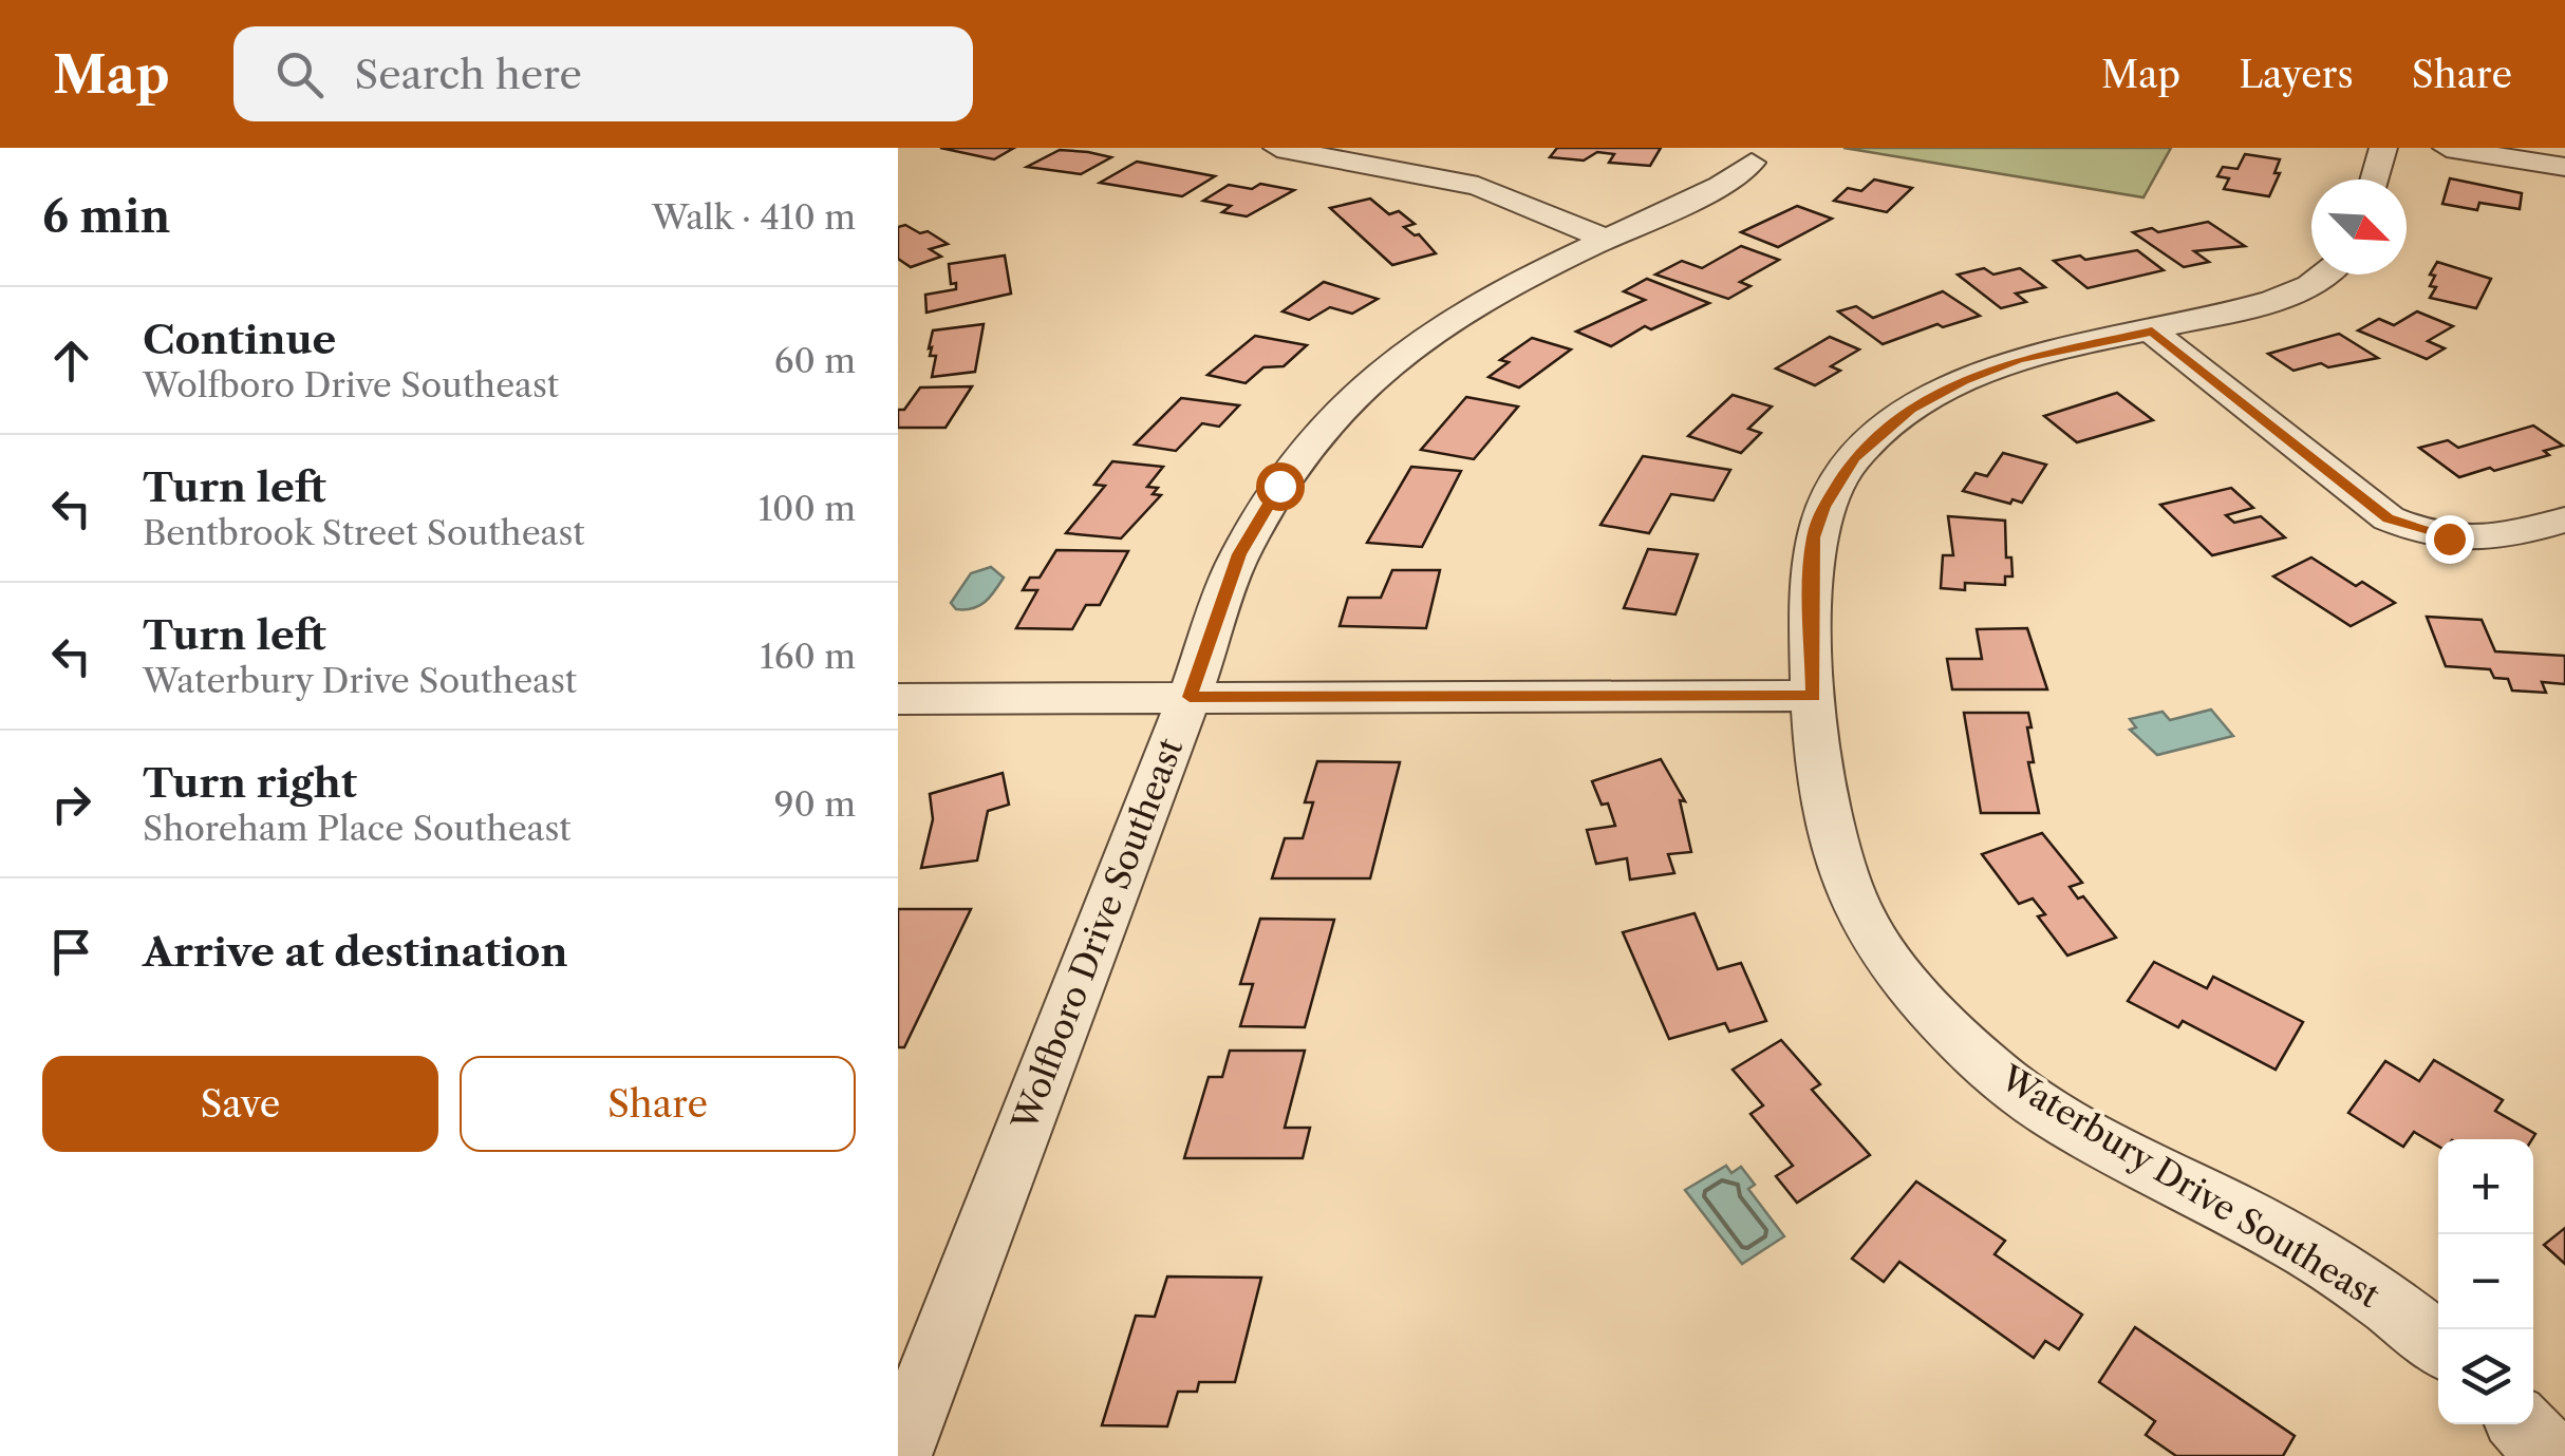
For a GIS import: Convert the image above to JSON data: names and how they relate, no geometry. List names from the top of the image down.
{
  "streets": {
    "street": ["Wolfboro Drive Southeast", "Waterbury Drive Southeast"]
  },
  "north": "bottom right",
  "page": {
    "header": "Map",
    "search": "Search here",
    "nav": ["Map", "Layers", "Share"],
    "heading": ["6 min", "Walk · 410 m"],
    "list": [
      ["Continue", "Wolfboro Drive Southeast", "60 m"],
      ["Turn left", "Bentbrook Street Southeast", "100 m"],
      ["Turn left", "Waterbury Drive Southeast", "160 m"],
      ["Turn right", "Shoreham Place Southeast", "90 m"],
      "Arrive at destination"
    ],
    "buttons": ["Save", "Share"],
    "map_buttons": ["+", "−"]
  }
}
